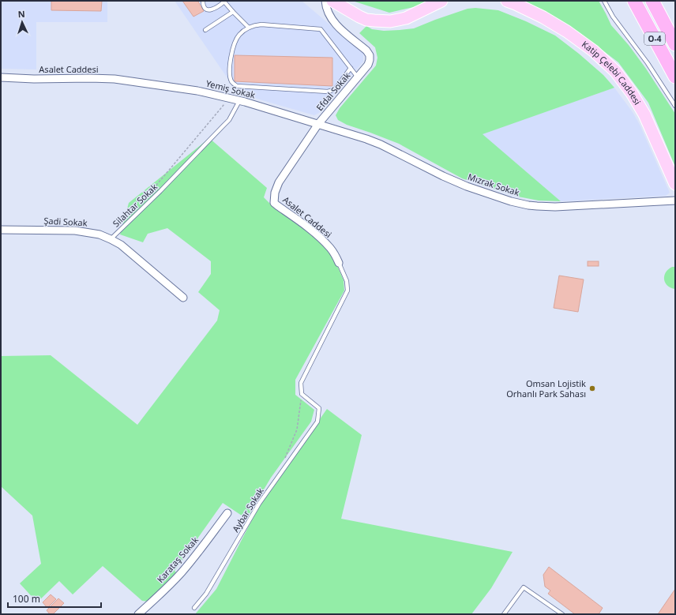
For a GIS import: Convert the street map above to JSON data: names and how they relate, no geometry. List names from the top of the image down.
{
  "streets": {
    "highway": ["O-4"],
    "main road": ["Katip Çelebi Caddesi"],
    "street": [
      "Asalet Caddesi",
      "Yemiş Sokak",
      "Efdal Sokak",
      "Mızrak Sokak",
      "Şadi Sokak",
      "Karataş Sokak"
    ],
    "lane": ["Silahtar Sokak", "Aybar Sokak"]
  },
  "crossings": [
    ["Asalet Caddesi", "Yemiş Sokak"],
    ["Asalet Caddesi", "Efdal Sokak"],
    ["Yemiş Sokak", "Efdal Sokak"],
    ["Yemiş Sokak", "Mızrak Sokak"],
    ["Yemiş Sokak", "Silahtar Sokak"],
    ["Efdal Sokak", "Mızrak Sokak"],
    ["Silahtar Sokak", "Şadi Sokak"]
  ],
  "places": ["Omsan Lojistik Orhanlı Park Sahası"],
  "scale_bar": "100 m",
  "north": "top"
}
